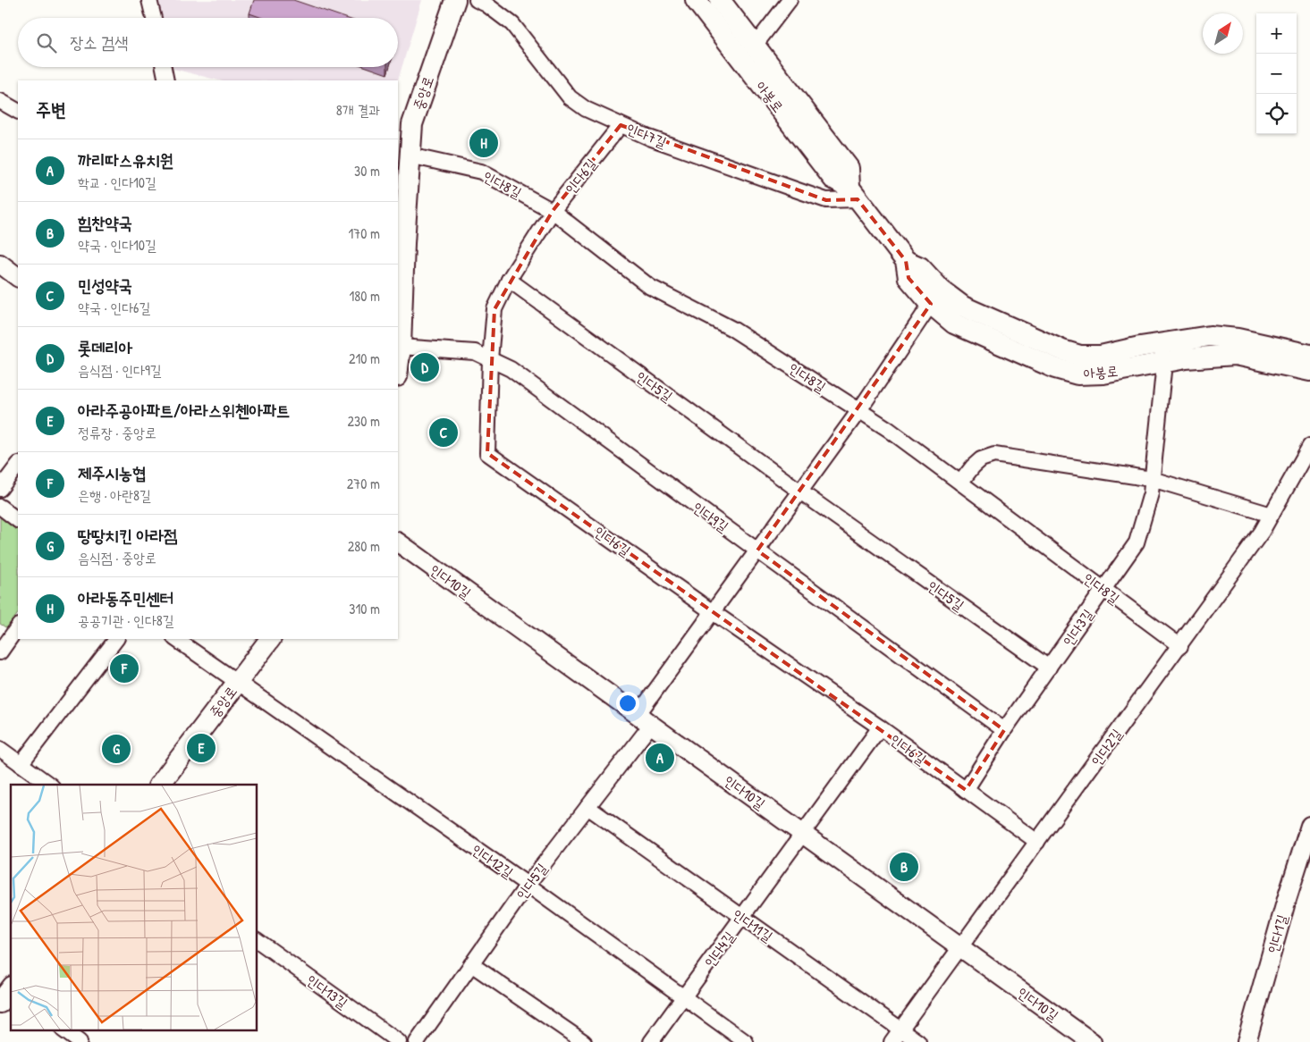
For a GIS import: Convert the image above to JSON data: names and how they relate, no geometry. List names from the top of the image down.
{
  "streets": {
    "main road": ["중앙로", "아봉로"],
    "street": [
      "인다7길",
      "인다6길",
      "인다8길",
      "인다5길",
      "인다9길",
      "인다10길",
      "인다3길",
      "인다2길",
      "인다12길",
      "인다11길",
      "인다1길",
      "인다4길",
      "인다13길"
    ]
  },
  "crossings": [
    ["중앙로", "인다8길"],
    ["중앙로", "인다9길"],
    ["중앙로", "인다12길"],
    ["아봉로", "인다7길"],
    ["아봉로", "인다5길"],
    ["아봉로", "인다3길"],
    ["인다7길", "인다6길"],
    ["인다6길", "인다8길"],
    ["인다6길", "인다5길"],
    ["인다6길", "인다9길"],
    ["인다6길", "인다3길"],
    ["인다6길", "인다2길"],
    ["인다6길", "인다4길"],
    ["인다8길", "인다5길"],
    ["인다8길", "인다3길"],
    ["인다8길", "인다2길"],
    ["인다5길", "인다9길"],
    ["인다5길", "인다10길"],
    ["인다5길", "인다3길"],
    ["인다5길", "인다12길"],
    ["인다5길", "인다11길"],
    ["인다9길", "인다3길"],
    ["인다10길", "인다2길"],
    ["인다10길", "인다4길"],
    ["인다2길", "인다11길"],
    ["인다12길", "인다4길"],
    ["인다11길", "인다4길"]
  ],
  "north": "top right",
  "page": {
    "map_buttons": ["+", "−"],
    "search": "장소 검색",
    "heading": ["주변", "8개 결과"],
    "pins": [
      "H",
      "D",
      "C",
      "F",
      "E",
      "G",
      "A",
      "B"
    ],
    "list": [
      {
        "mark": "A",
        "name": "까리따스유치원",
        "note": "학교 · 인다10길",
        "value": "30 m"
      },
      {
        "mark": "B",
        "name": "힘찬약국",
        "note": "약국 · 인다10길",
        "value": "170 m"
      },
      {
        "mark": "C",
        "name": "민성약국",
        "note": "약국 · 인다6길",
        "value": "180 m"
      },
      {
        "mark": "D",
        "name": "롯데리아",
        "note": "음식점 · 인다9길",
        "value": "210 m"
      },
      {
        "mark": "E",
        "name": "아라주공아파트/아라스위첸아파트",
        "note": "정류장 · 중앙로",
        "value": "230 m"
      },
      {
        "mark": "F",
        "name": "제주시농협",
        "note": "은행 · 아란8길",
        "value": "270 m"
      },
      {
        "mark": "G",
        "name": "땅땅치킨 아라점",
        "note": "음식점 · 중앙로",
        "value": "280 m"
      },
      {
        "mark": "H",
        "name": "아라동주민센터",
        "note": "공공기관 · 인다8길",
        "value": "310 m"
      }
    ]
  }
}
